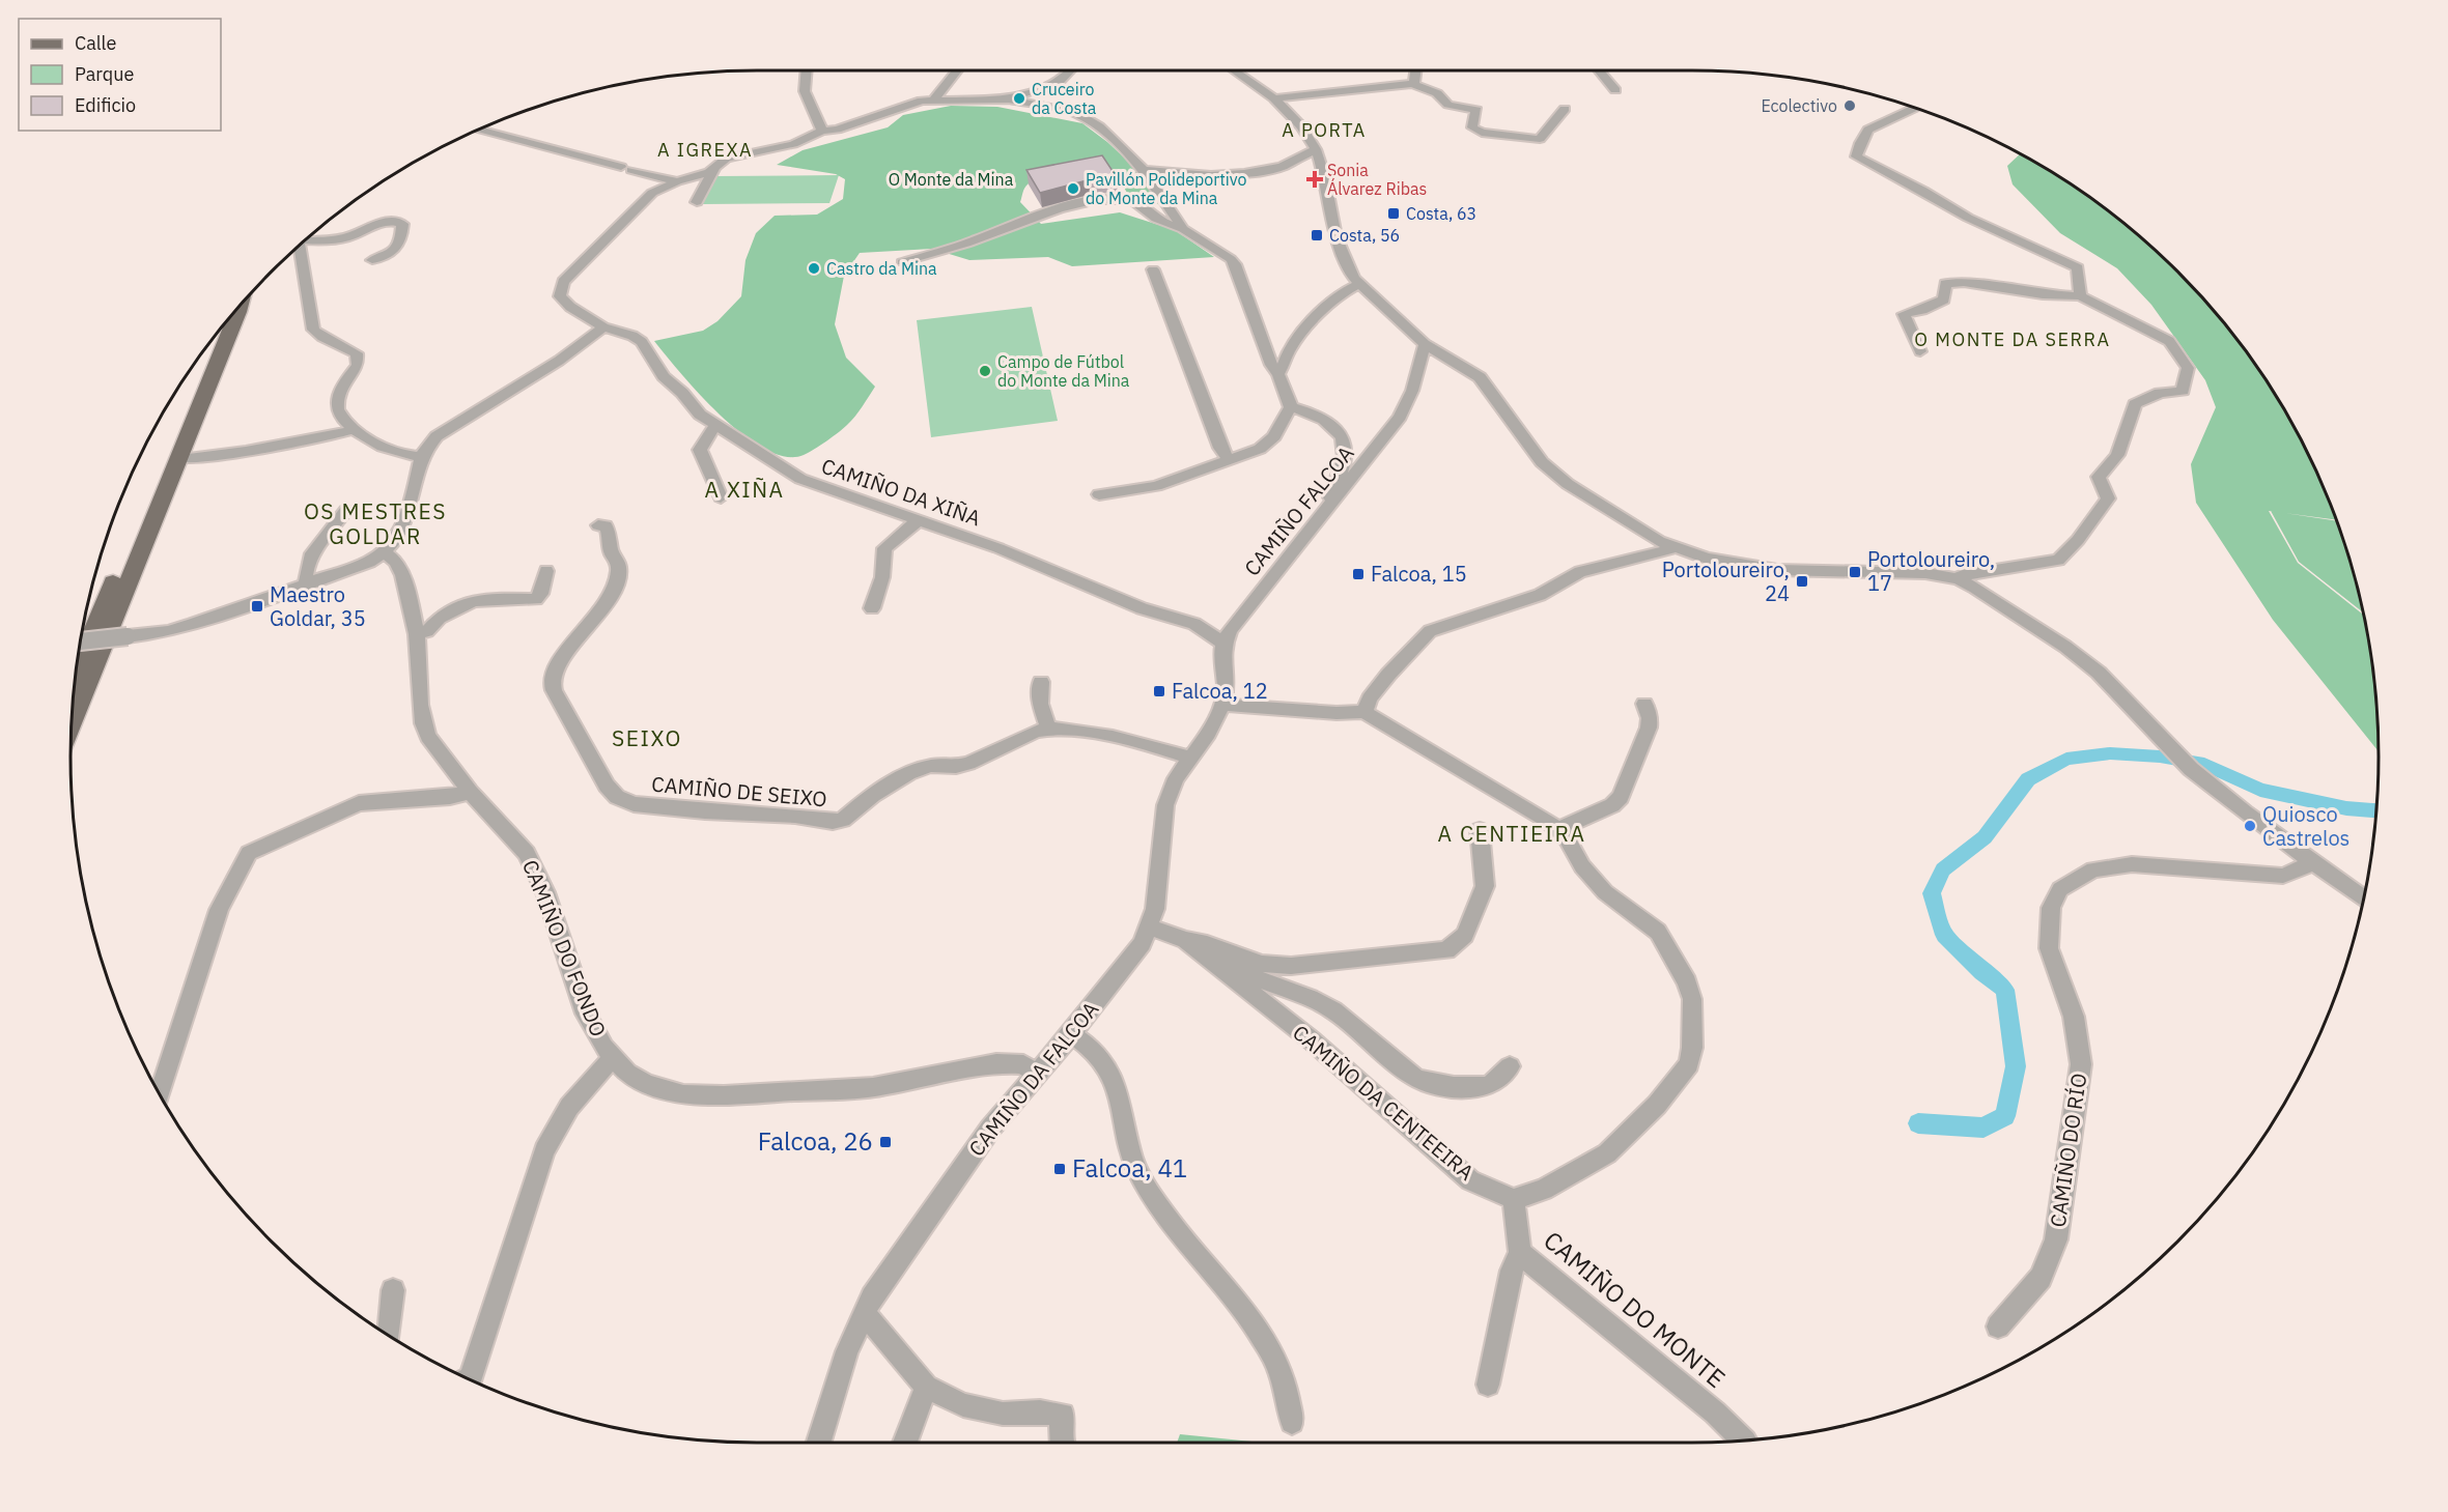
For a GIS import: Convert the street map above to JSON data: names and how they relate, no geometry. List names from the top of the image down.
{
  "streets": {
    "street": [
      "CAMIÑO DA XIÑA",
      "CAMIÑO FALCOA",
      "CAMIÑO DE SEIXO",
      "CAMIÑO DO FONDO",
      "CAMIÑO DA FALCOA",
      "CAMIÑO DA CENTEEIRA",
      "CAMIÑO DO RÍO",
      "CAMIÑO DO MONTE"
    ]
  },
  "crossings": [
    ["CAMIÑO DA XIÑA", "CAMIÑO FALCOA"],
    ["CAMIÑO DE SEIXO", "CAMIÑO DA FALCOA"],
    ["CAMIÑO DO FONDO", "CAMIÑO DA FALCOA"],
    ["CAMIÑO DA FALCOA", "CAMIÑO DA CENTEEIRA"],
    ["CAMIÑO DA CENTEEIRA", "CAMIÑO DO MONTE"]
  ],
  "districts": [
    "A PORTA",
    "A IGREXA",
    "O MONTE DA SERRA",
    "A XIÑA",
    "OS MESTRES GOLDAR",
    "SEIXO",
    "A CENTIEIRA"
  ],
  "parks": ["O Monte da Mina"],
  "places": {
    "other": [
      "Cruceiro da Costa",
      "Ecolectivo",
      "Pavillón Polideportivo do Monte da Mina",
      "Castro da Mina",
      "Campo de Fútbol do Monte da Mina",
      "Quiosco Castrelos"
    ],
    "health": ["Sonia Álvarez Ribas"],
    "transit": [
      "Costa, 63",
      "Costa, 56",
      "Portoloureiro, 17",
      "Falcoa, 15",
      "Portoloureiro, 24",
      "Maestro Goldar, 35",
      "Falcoa, 12",
      "Falcoa, 26",
      "Falcoa, 41"
    ]
  },
  "legend": ["Calle", "Parque", "Edificio"]
}
